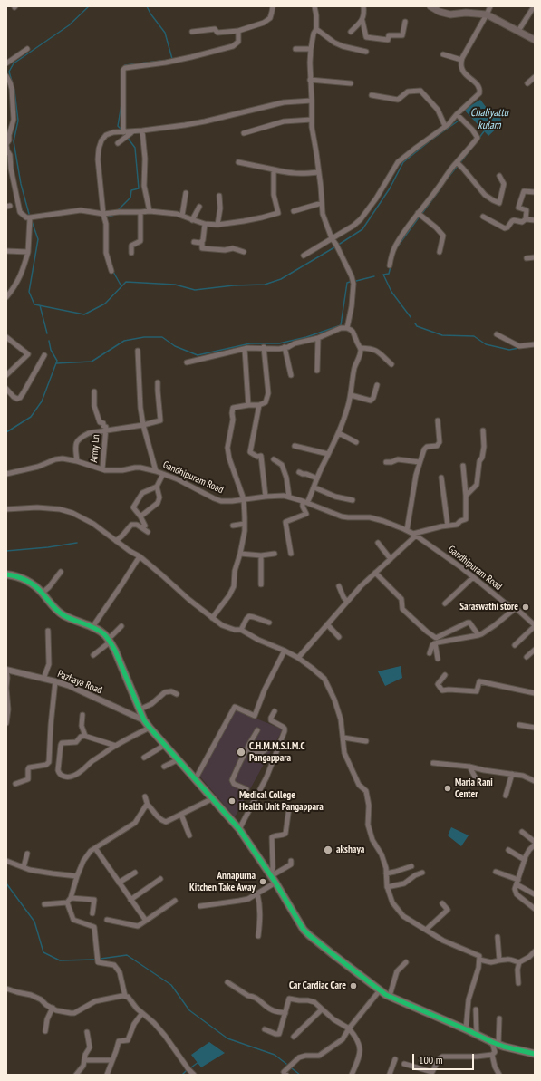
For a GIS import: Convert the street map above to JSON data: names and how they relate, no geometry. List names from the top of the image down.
{
  "streets": {
    "street": ["Army Ln", "Gandhipuram Road", "Pazhaya Road"]
  },
  "crossings": [
    ["Army Ln", "Gandhipuram Road"]
  ],
  "water": ["Chaliyattu kulam"],
  "places": [
    "Saraswathi store",
    "C.H.M.M.S.I.M.C Pangappara",
    "Maria Rani Center",
    "Medical College Health Unit Pangappara",
    "akshaya",
    "Annapurna Kitchen Take Away",
    "Car Cardiac Care"
  ],
  "scale_bar": "100 m"
}
